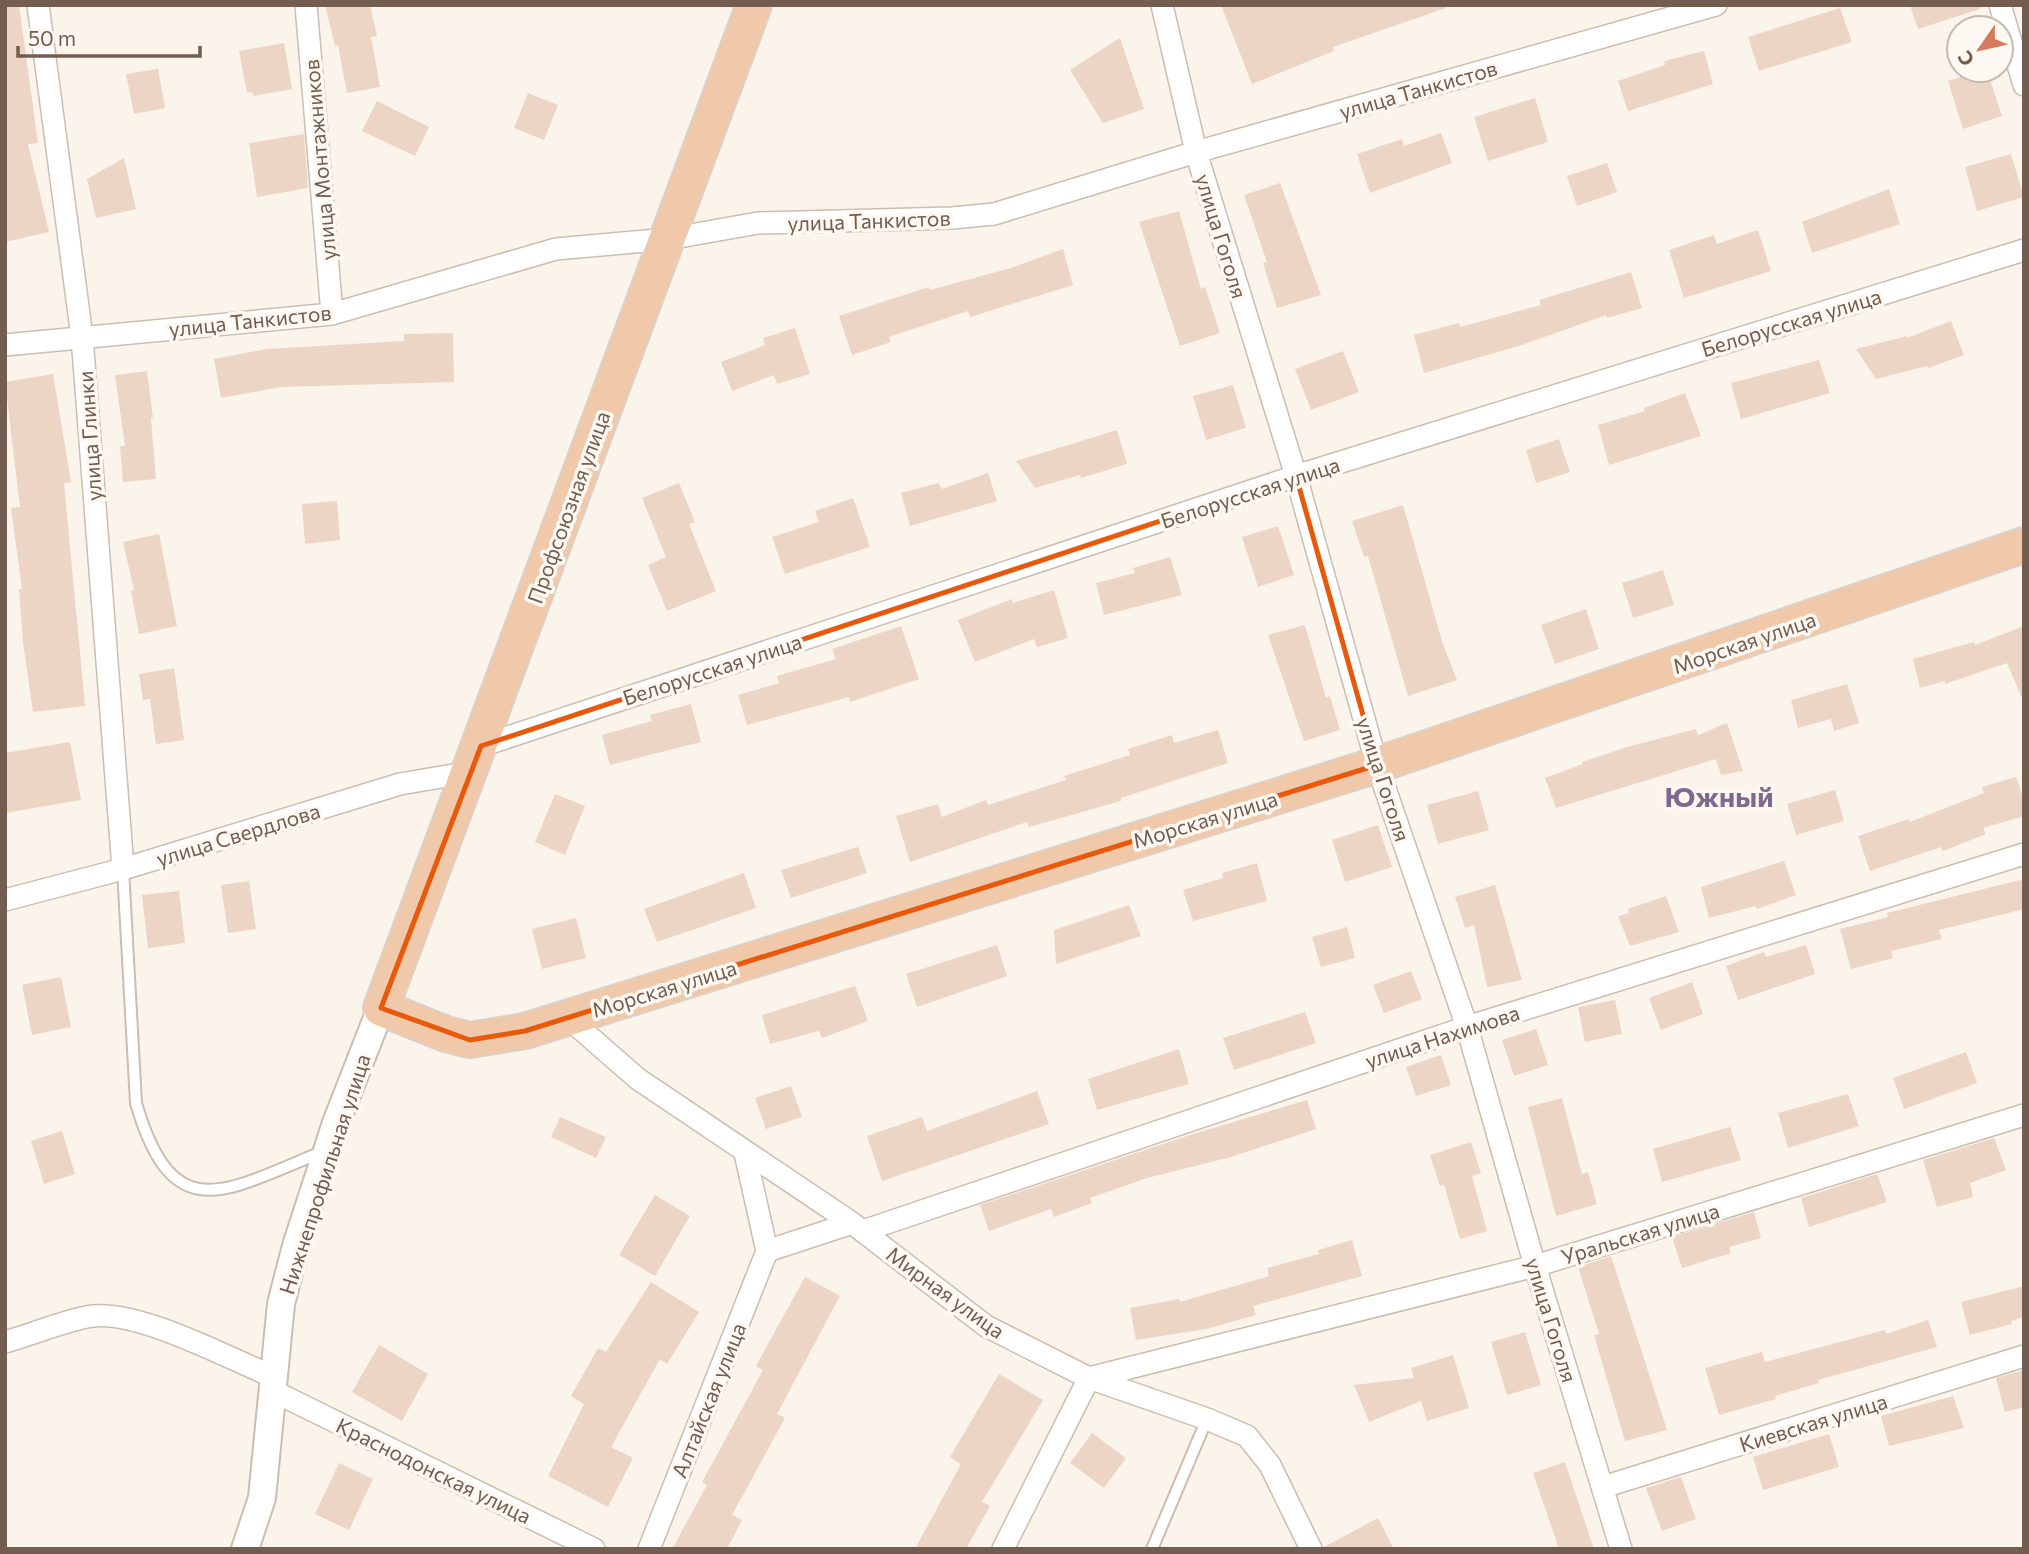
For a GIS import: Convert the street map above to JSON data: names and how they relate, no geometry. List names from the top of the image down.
{
  "streets": {
    "highway": ["Профсоюзная улица", "Морская улица"],
    "street": [
      "улица Танкистов",
      "улица Монтажников",
      "улица Гоголя",
      "Белорусская улица",
      "улица Глинки",
      "улица Свердлова",
      "улица Нахимова",
      "Нижнепрофильная улица",
      "Уральская улица",
      "Мирная улица",
      "Алтайская улица",
      "Киевская улица",
      "Краснодонская улица"
    ]
  },
  "crossings": [
    ["улица Танкистов", "улица Монтажников"],
    ["улица Танкистов", "улица Гоголя"],
    ["улица Танкистов", "улица Глинки"],
    ["улица Танкистов", "Профсоюзная улица"],
    ["улица Гоголя", "Белорусская улица"],
    ["улица Гоголя", "Морская улица"],
    ["улица Гоголя", "улица Нахимова"],
    ["улица Гоголя", "Уральская улица"],
    ["улица Гоголя", "Киевская улица"],
    ["Белорусская улица", "Профсоюзная улица"],
    ["Белорусская улица", "улица Свердлова"],
    ["улица Глинки", "улица Свердлова"],
    ["Профсоюзная улица", "Морская улица"],
    ["Профсоюзная улица", "улица Свердлова"],
    ["Профсоюзная улица", "Нижнепрофильная улица"],
    ["Морская улица", "Нижнепрофильная улица"],
    ["Морская улица", "Мирная улица"],
    ["улица Нахимова", "Мирная улица"],
    ["улица Нахимова", "Алтайская улица"],
    ["Нижнепрофильная улица", "Краснодонская улица"],
    ["Уральская улица", "Мирная улица"]
  ],
  "districts": ["Южный"],
  "scale_bar": "50 m",
  "north": "bottom left"
}
